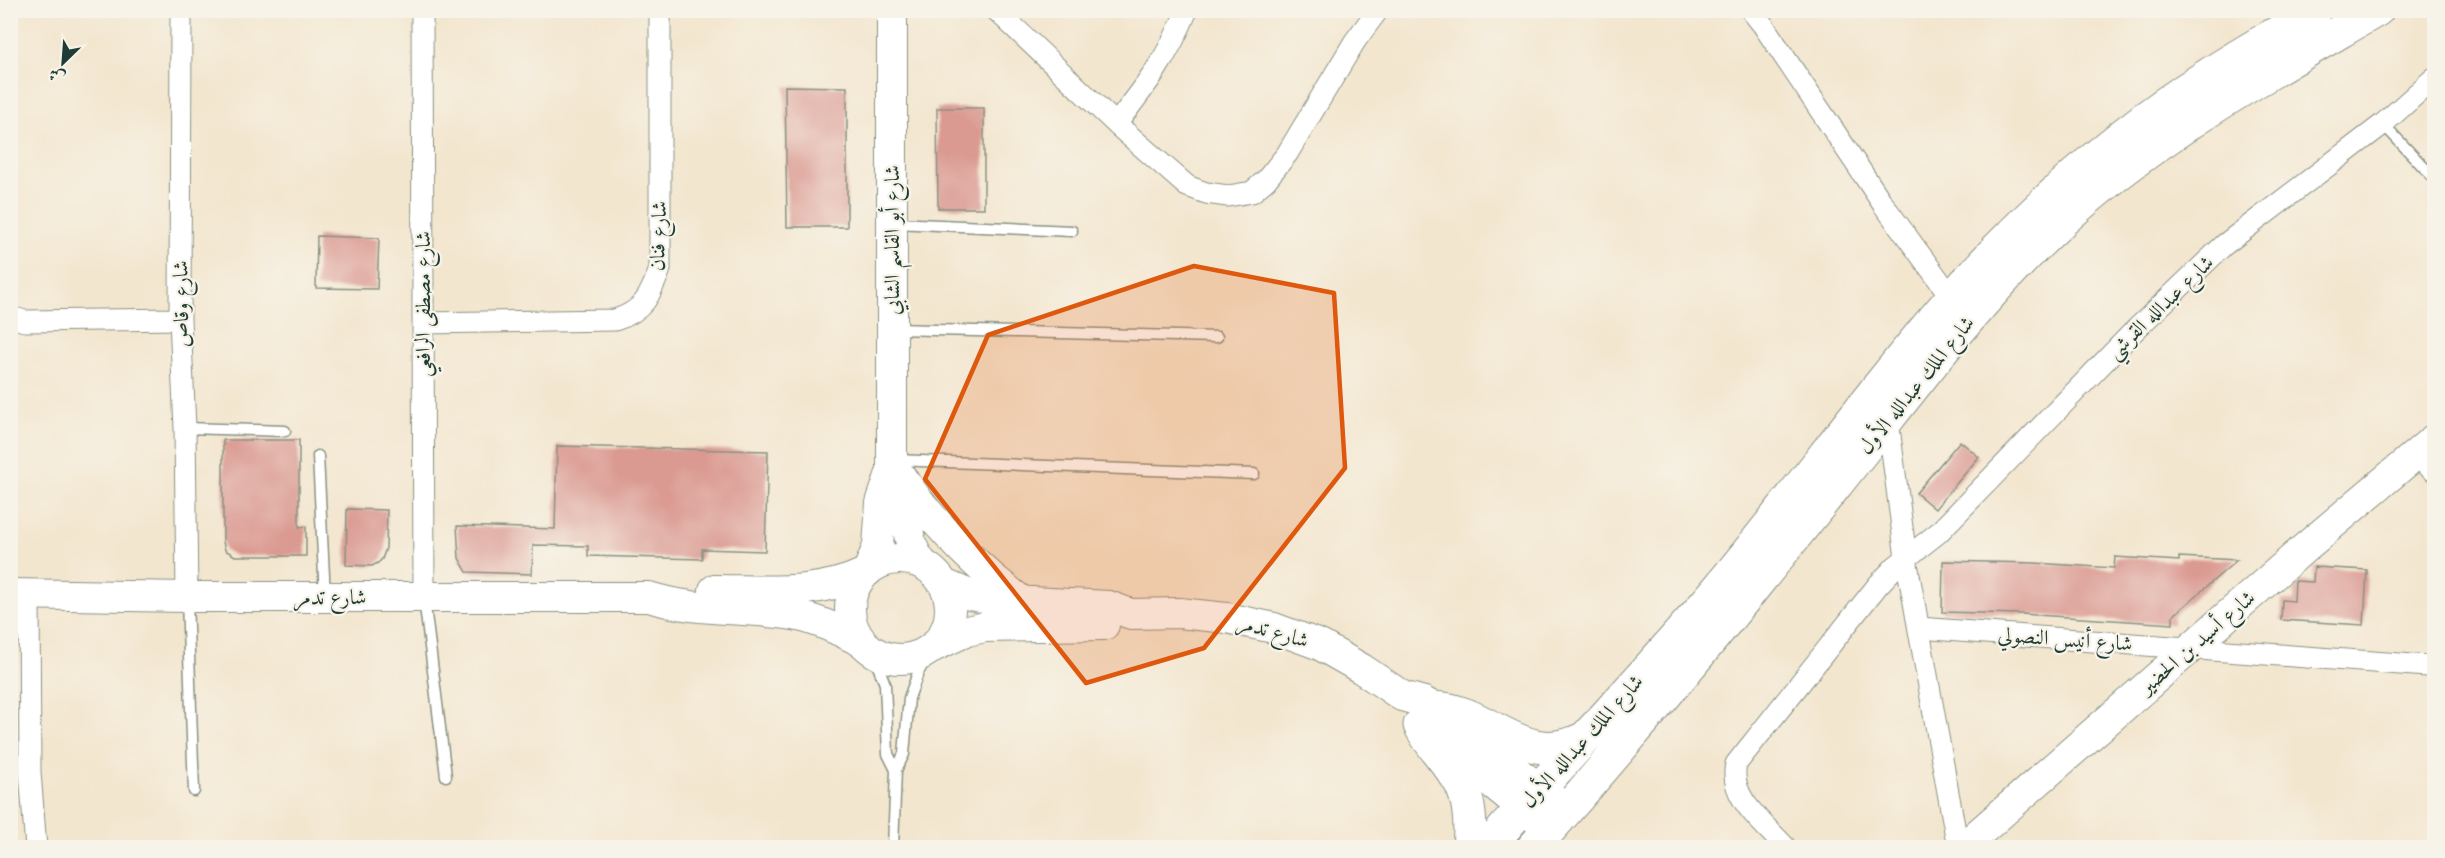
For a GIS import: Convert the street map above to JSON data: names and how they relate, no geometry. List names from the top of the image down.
{
  "streets": {
    "main road": ["شارع الملك عبدالله الأول"],
    "street": [
      "شارع فنان",
      "شارع أبو القاسم الشابي",
      "شارع وقاص",
      "شارع مصطفى الرافعي",
      "شارع عبدالله القرشي",
      "شارع تدمر",
      "شارع أنيس النصولي",
      "شارع أسيد بن الحضير"
    ]
  },
  "crossings": [
    ["شارع فنان", "شارع مصطفى الرافعي"],
    ["شارع أبو القاسم الشابي", "شارع تدمر"],
    ["شارع وقاص", "شارع تدمر"],
    ["شارع مصطفى الرافعي", "شارع تدمر"],
    ["شارع الملك عبدالله الأول", "شارع تدمر"],
    ["شارع أنيس النصولي", "شارع أسيد بن الحضير"]
  ],
  "north": "bottom left"
}
